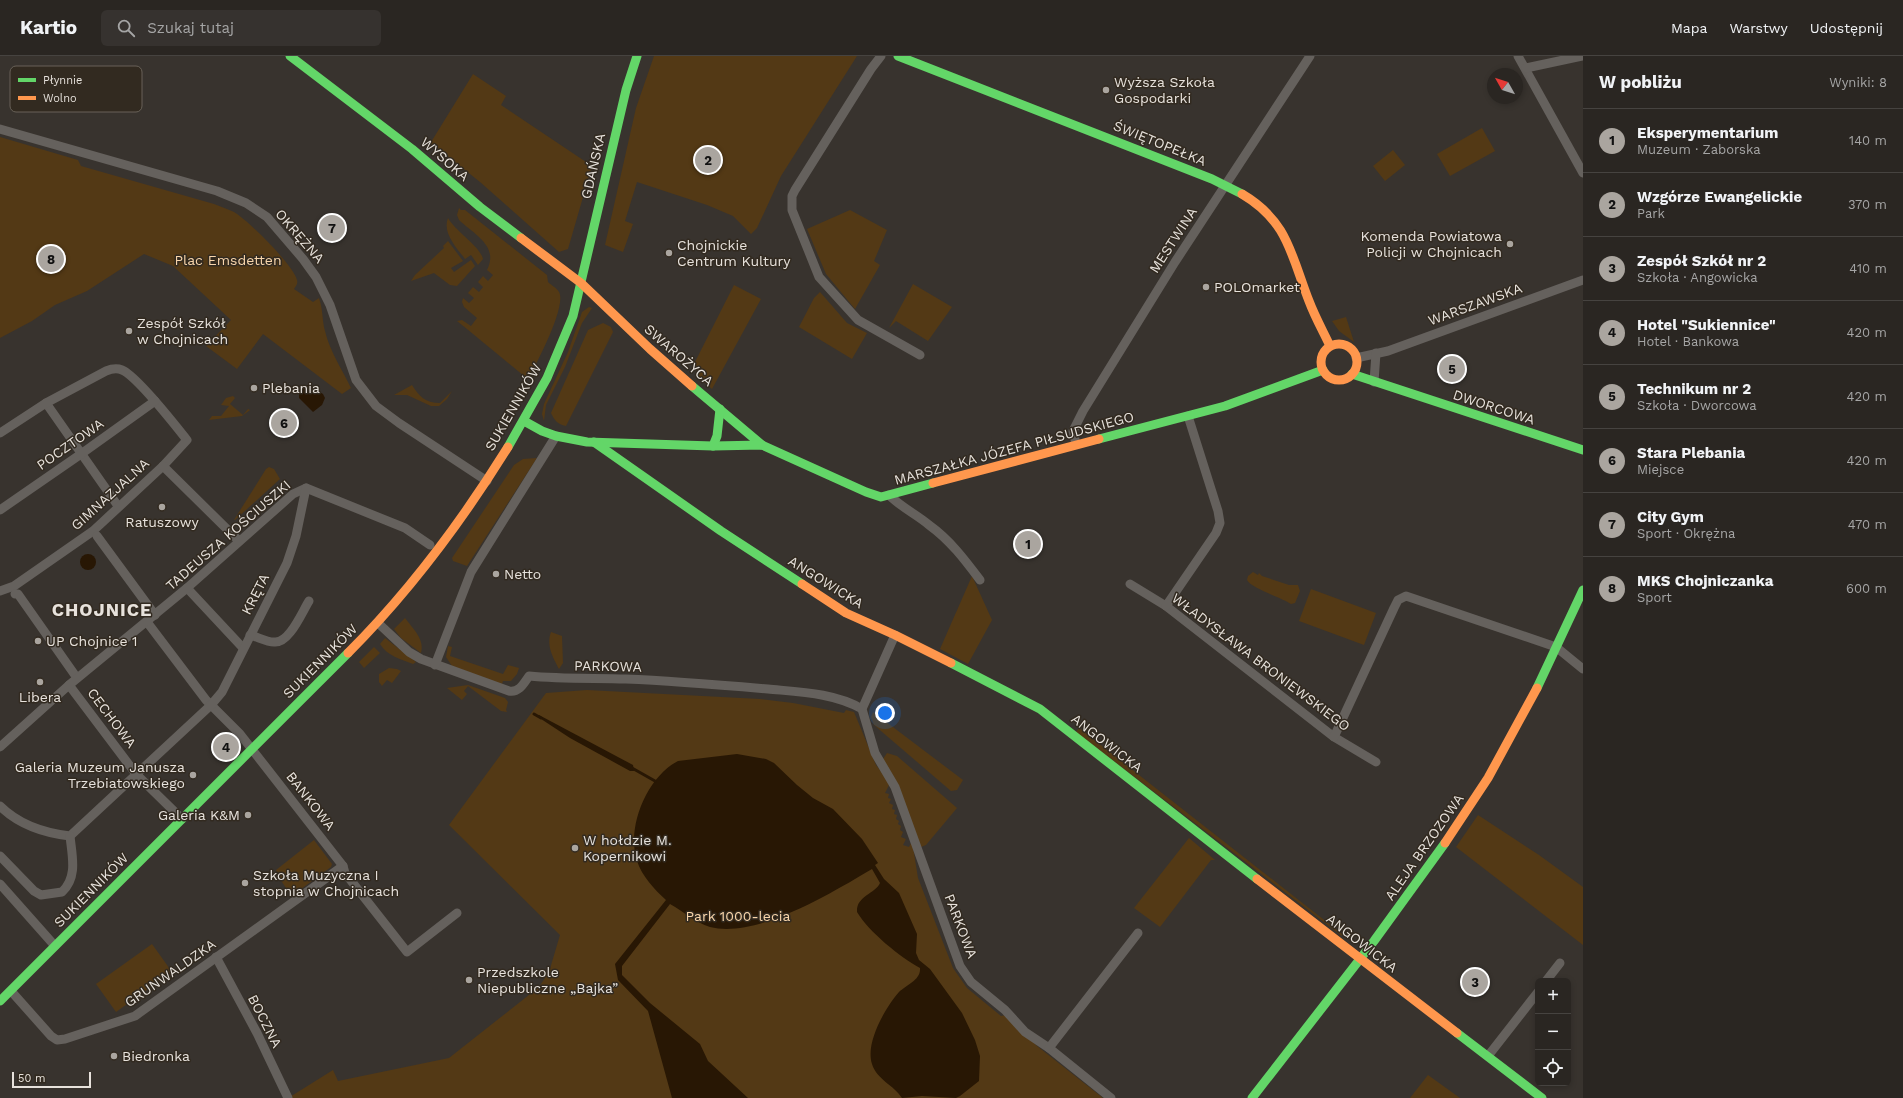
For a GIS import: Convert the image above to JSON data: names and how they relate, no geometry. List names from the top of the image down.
{
  "streets": {
    "street": [
      "ŚWIĘTOPEŁKA",
      "WYSOKA",
      "GDAŃSKA",
      "OKRĘŻNA",
      "MESTWINA",
      "WARSZAWSKA",
      "SWAROŻYCA",
      "SUKIENNIKÓW",
      "DWORCOWA",
      "POCZTOWA",
      "MARSZAŁKA JÓZEFA PIŁSUDSKIEGO",
      "GIMNAZJALNA",
      "TADEUSZA KOŚCIUSZKI",
      "ANGOWICKA",
      "KRĘTA",
      "WŁADYSŁAWA BRONIEWSKIEGO",
      "PARKOWA",
      "CECHOWA",
      "BANKOWA",
      "ALEJA BRZOZOWA",
      "GRUNWALDZKA",
      "BOCZNA"
    ]
  },
  "crossings": [
    ["ŚWIĘTOPEŁKA", "MESTWINA"],
    ["ŚWIĘTOPEŁKA", "WARSZAWSKA"],
    ["ŚWIĘTOPEŁKA", "DWORCOWA"],
    ["ŚWIĘTOPEŁKA", "MARSZAŁKA JÓZEFA PIŁSUDSKIEGO"],
    ["WYSOKA", "GDAŃSKA"],
    ["WYSOKA", "SWAROŻYCA"],
    ["WYSOKA", "SUKIENNIKÓW"],
    ["GDAŃSKA", "SWAROŻYCA"],
    ["GDAŃSKA", "SUKIENNIKÓW"],
    ["OKRĘŻNA", "SUKIENNIKÓW"],
    ["MESTWINA", "MARSZAŁKA JÓZEFA PIŁSUDSKIEGO"],
    ["WARSZAWSKA", "DWORCOWA"],
    ["WARSZAWSKA", "MARSZAŁKA JÓZEFA PIŁSUDSKIEGO"],
    ["SWAROŻYCA", "SUKIENNIKÓW"],
    ["SWAROŻYCA", "MARSZAŁKA JÓZEFA PIŁSUDSKIEGO"],
    ["SUKIENNIKÓW", "MARSZAŁKA JÓZEFA PIŁSUDSKIEGO"],
    ["SUKIENNIKÓW", "PARKOWA"],
    ["SUKIENNIKÓW", "CECHOWA"],
    ["SUKIENNIKÓW", "BANKOWA"],
    ["SUKIENNIKÓW", "GRUNWALDZKA"],
    ["DWORCOWA", "MARSZAŁKA JÓZEFA PIŁSUDSKIEGO"],
    ["POCZTOWA", "GIMNAZJALNA"],
    ["MARSZAŁKA JÓZEFA PIŁSUDSKIEGO", "ANGOWICKA"],
    ["TADEUSZA KOŚCIUSZKI", "KRĘTA"],
    ["TADEUSZA KOŚCIUSZKI", "CECHOWA"],
    ["TADEUSZA KOŚCIUSZKI", "BANKOWA"],
    ["ANGOWICKA", "ALEJA BRZOZOWA"],
    ["KRĘTA", "CECHOWA"],
    ["KRĘTA", "BANKOWA"],
    ["BANKOWA", "GRUNWALDZKA"],
    ["GRUNWALDZKA", "BOCZNA"]
  ],
  "districts": ["CHOJNICE"],
  "parks": ["Plac Emsdetten", "Park 1000-lecia"],
  "places": [
    "Wyższa Szkoła Gospodarki",
    "Komenda Powiatowa Policji w Chojnicach",
    "Chojnickie Centrum Kultury",
    "POLOmarket",
    "Zespół Szkół w Chojnicach",
    "Plebania",
    "Ratuszowy",
    "Netto",
    "UP Chojnice 1",
    "Libera",
    "Galeria Muzeum Janusza Trzebiatowskiego",
    "Galeria K&M",
    "W hołdzie M. Kopernikowi",
    "Szkoła Muzyczna I stopnia w Chojnicach",
    "Przedszkole Niepubliczne „Bajka”",
    "Biedronka"
  ],
  "legend": ["Płynnie", "Wolno"],
  "scale_bar": "50 m",
  "north": "top left",
  "page": {
    "header": "Kartio",
    "search": "Szukaj tutaj",
    "nav": ["Mapa", "Warstwy", "Udostępnij"],
    "heading": ["W pobliżu", "Wyniki: 8"],
    "list": [
      {
        "mark": "1",
        "name": "Eksperymentarium",
        "note": "Muzeum · Zaborska",
        "value": "140 m"
      },
      {
        "mark": "2",
        "name": "Wzgórze Ewangelickie",
        "note": "Park",
        "value": "370 m"
      },
      {
        "mark": "3",
        "name": "Zespół Szkół nr 2",
        "note": "Szkoła · Angowicka",
        "value": "410 m"
      },
      {
        "mark": "4",
        "name": "Hotel \"Sukiennice\"",
        "note": "Hotel · Bankowa",
        "value": "420 m"
      },
      {
        "mark": "5",
        "name": "Technikum nr 2",
        "note": "Szkoła · Dworcowa",
        "value": "420 m"
      },
      {
        "mark": "6",
        "name": "Stara Plebania",
        "note": "Miejsce",
        "value": "420 m"
      },
      {
        "mark": "7",
        "name": "City Gym",
        "note": "Sport · Okrężna",
        "value": "470 m"
      },
      {
        "mark": "8",
        "name": "MKS Chojniczanka",
        "note": "Sport",
        "value": "600 m"
      }
    ],
    "pins": [
      "2",
      "7",
      "8",
      "5",
      "6",
      "1",
      "4",
      "3"
    ],
    "map_buttons": ["+", "−"],
    "scale": "50 m"
  }
}
